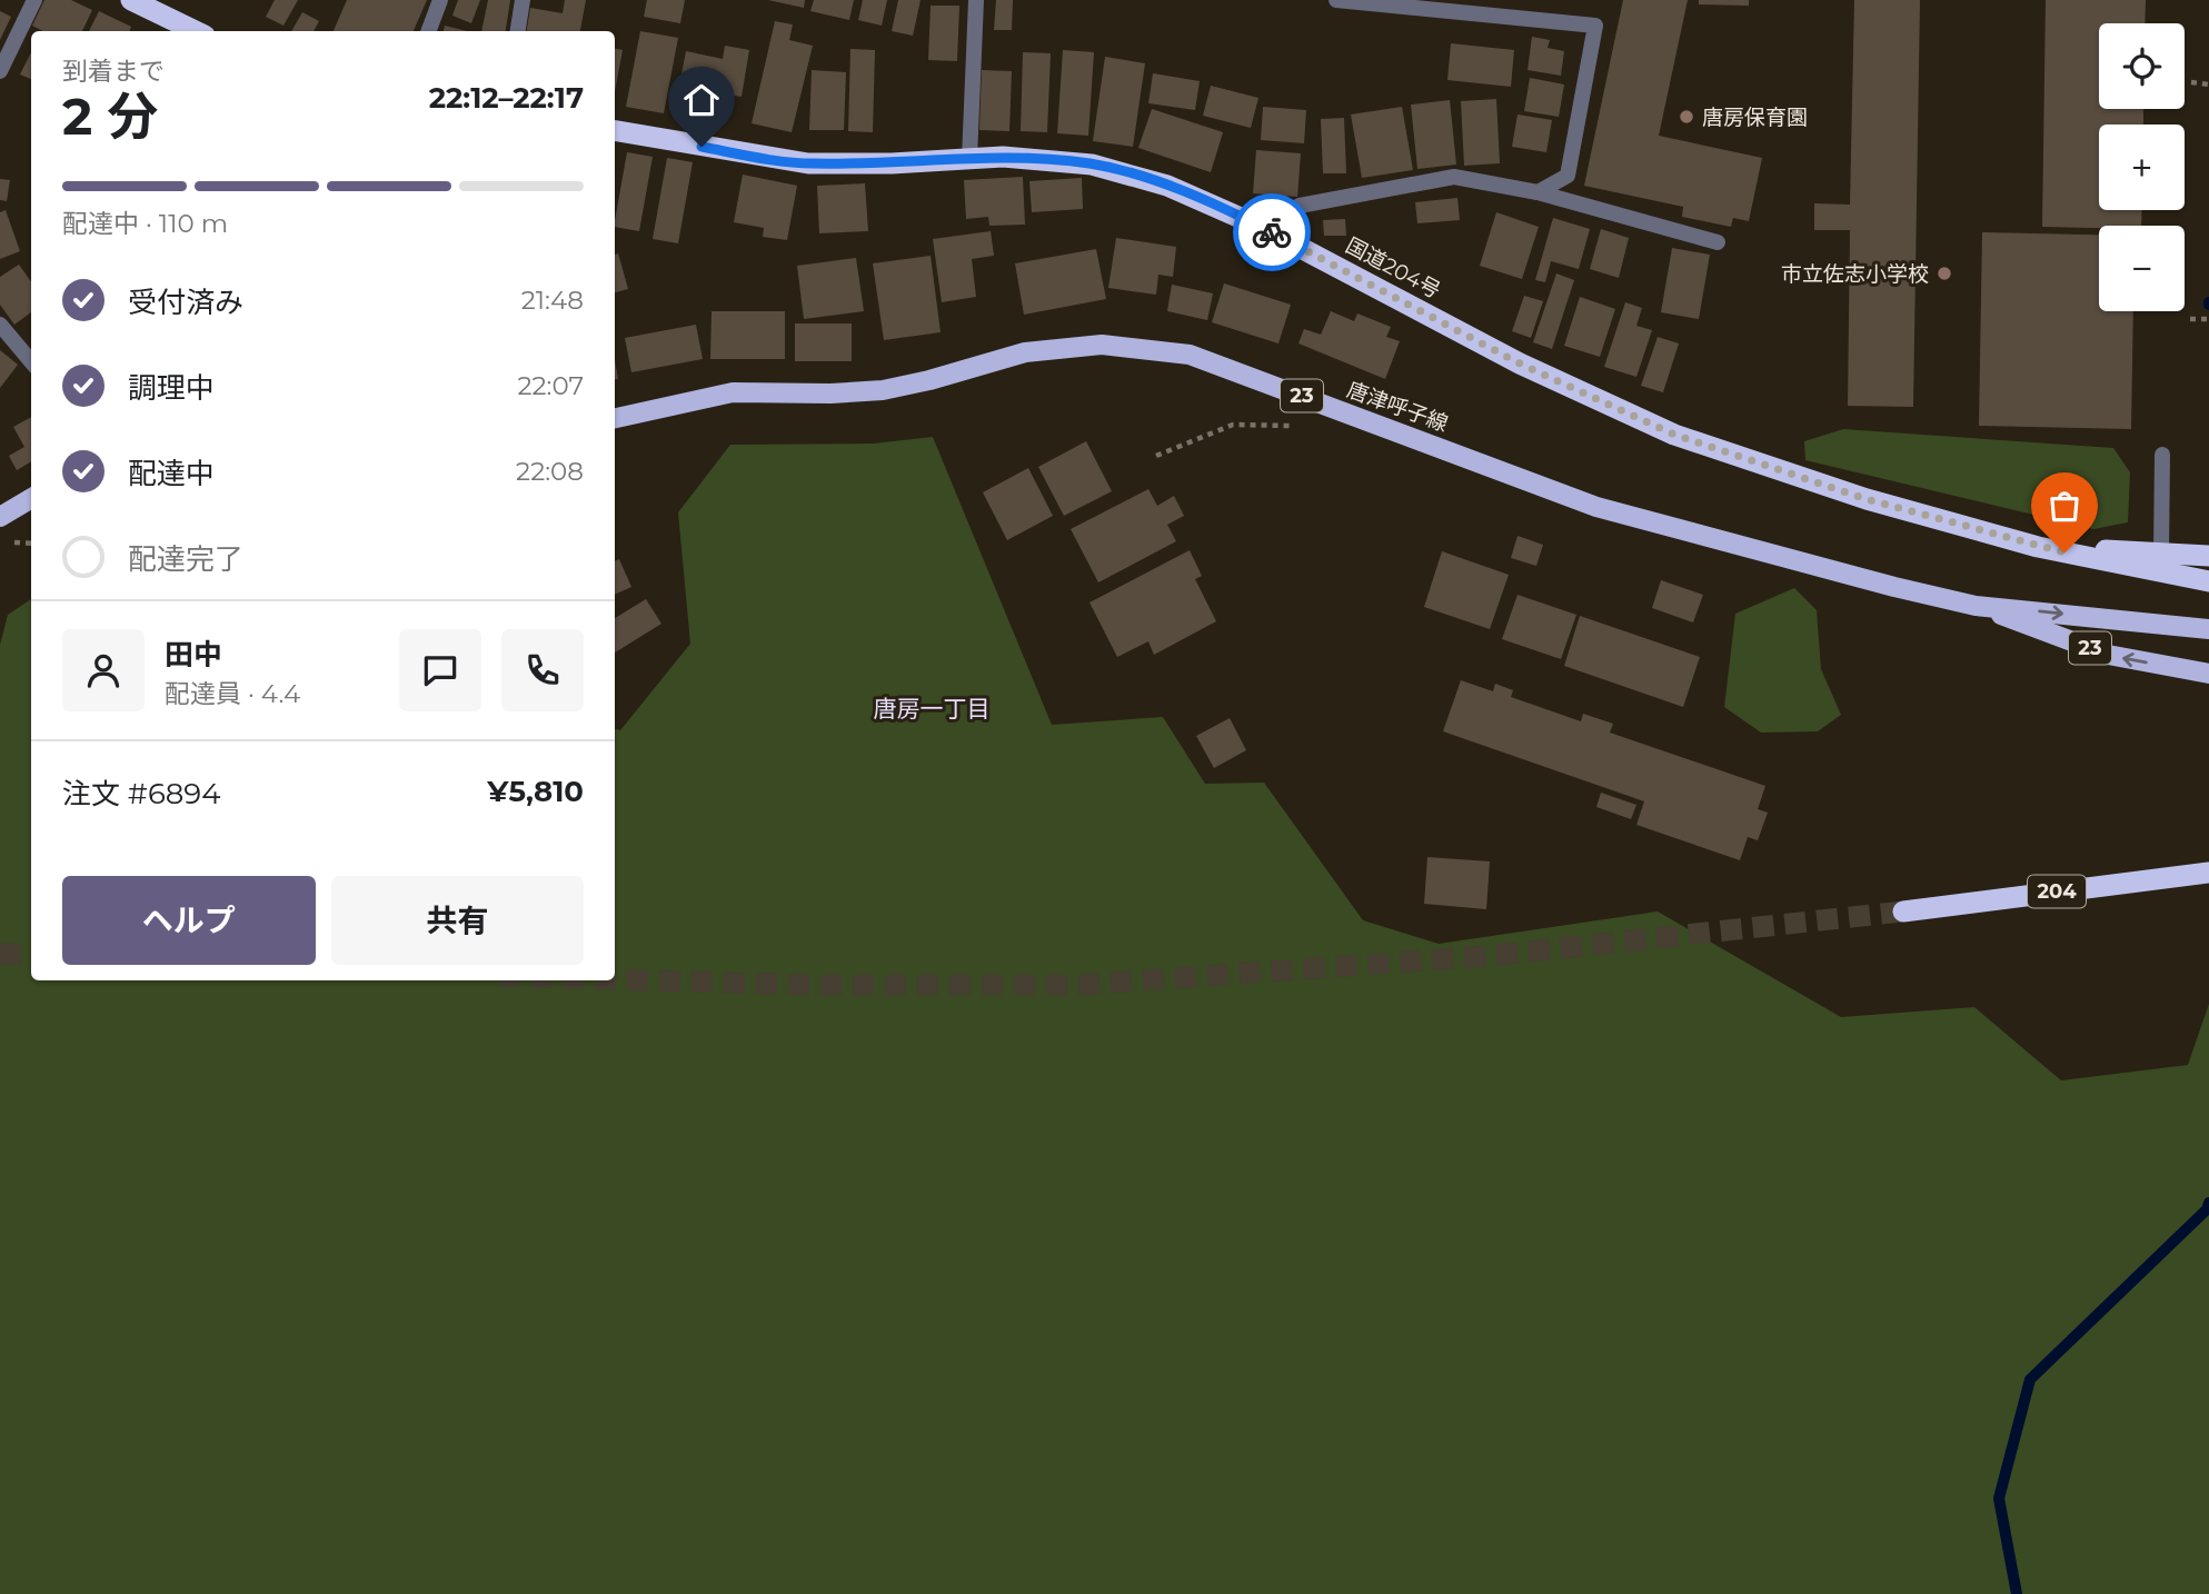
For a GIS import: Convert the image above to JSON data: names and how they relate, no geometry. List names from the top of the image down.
{
  "streets": {
    "highway": ["国道204号", "204"],
    "main road": ["23", "唐津呼子線"]
  },
  "districts": ["唐房一丁目"],
  "places": ["唐房保育園", "市立佐志小学校"],
  "page": {
    "map_buttons": ["+", "−"],
    "heading": ["2 分", "到着まで", "22:12–22:17"],
    "panel": [
      "田中",
      "配達員 · 4.4",
      "注文 #6894",
      "¥5,810"
    ],
    "bar": "配達中 · 110 m",
    "list": [
      ["受付済み", "21:48"],
      ["調理中", "22:07"],
      ["配達中", "22:08"],
      "配達完了"
    ],
    "buttons": ["ヘルプ", "共有"]
  }
}
